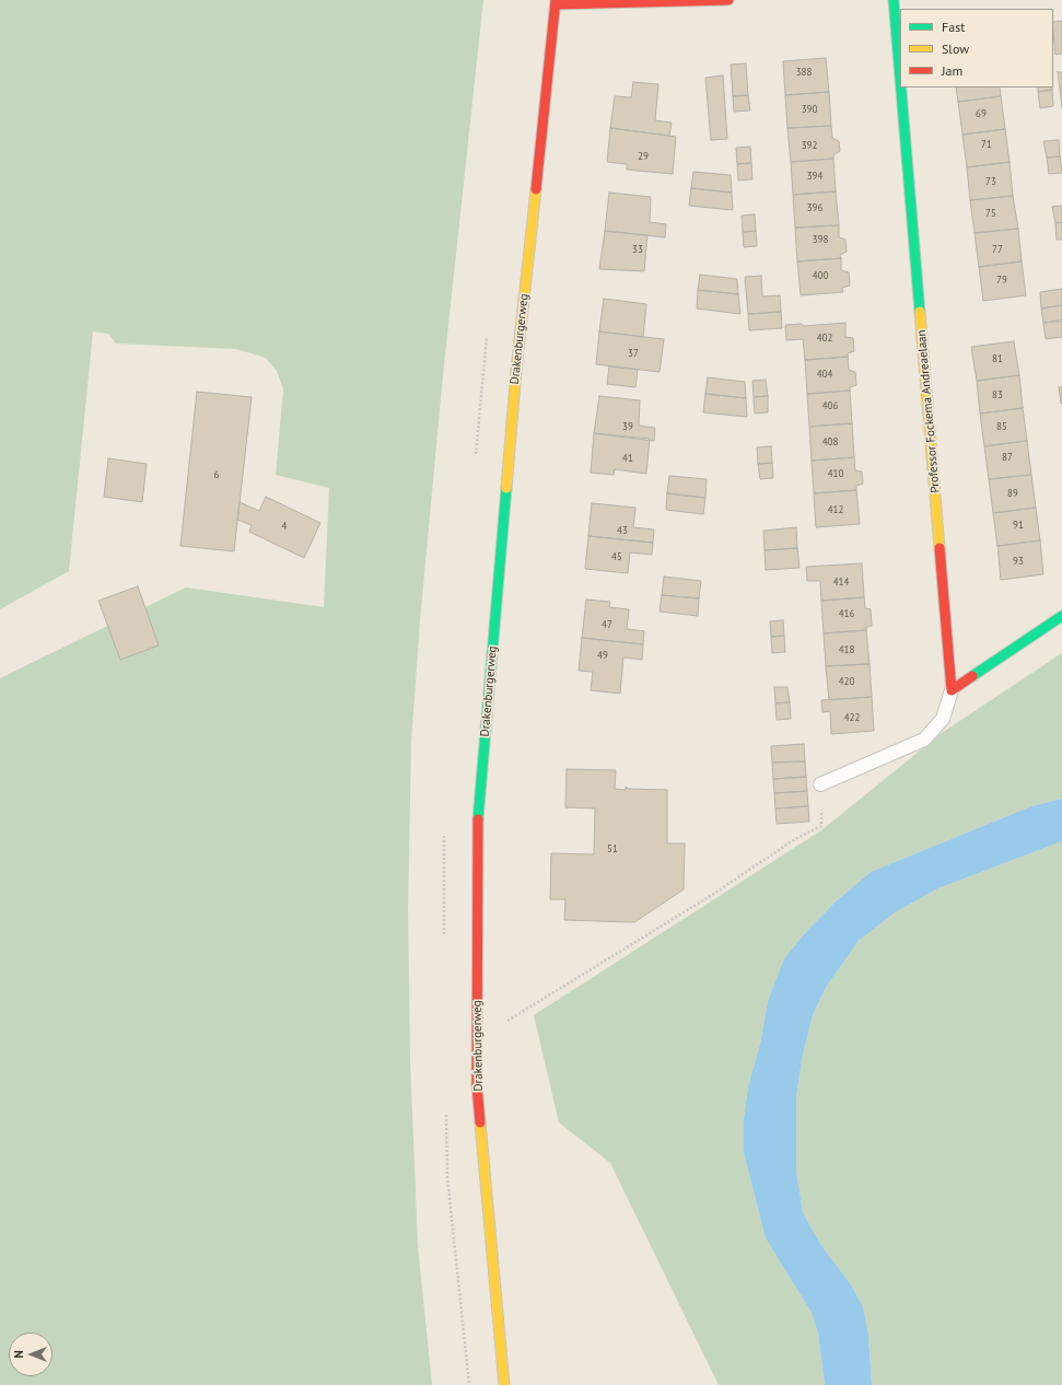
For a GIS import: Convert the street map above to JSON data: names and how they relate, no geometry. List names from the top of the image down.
{
  "streets": {
    "main road": ["Drakenburgerweg", "Professor Fockema Andreaelaan"]
  },
  "house_numbers": [
    "388",
    "390",
    "69",
    "71",
    "392",
    "29",
    "394",
    "73",
    "396",
    "75",
    "398",
    "33",
    "77",
    "400",
    "79",
    "402",
    "37",
    "81",
    "404",
    "83",
    "406",
    "39",
    "85",
    "408",
    "87",
    "41",
    "410",
    "6",
    "89",
    "412",
    "91",
    "4",
    "43",
    "45",
    "93",
    "414",
    "416",
    "47",
    "418",
    "49",
    "420",
    "422",
    "51"
  ],
  "legend": ["Fast", "Slow", "Jam"],
  "north": "left"
}
